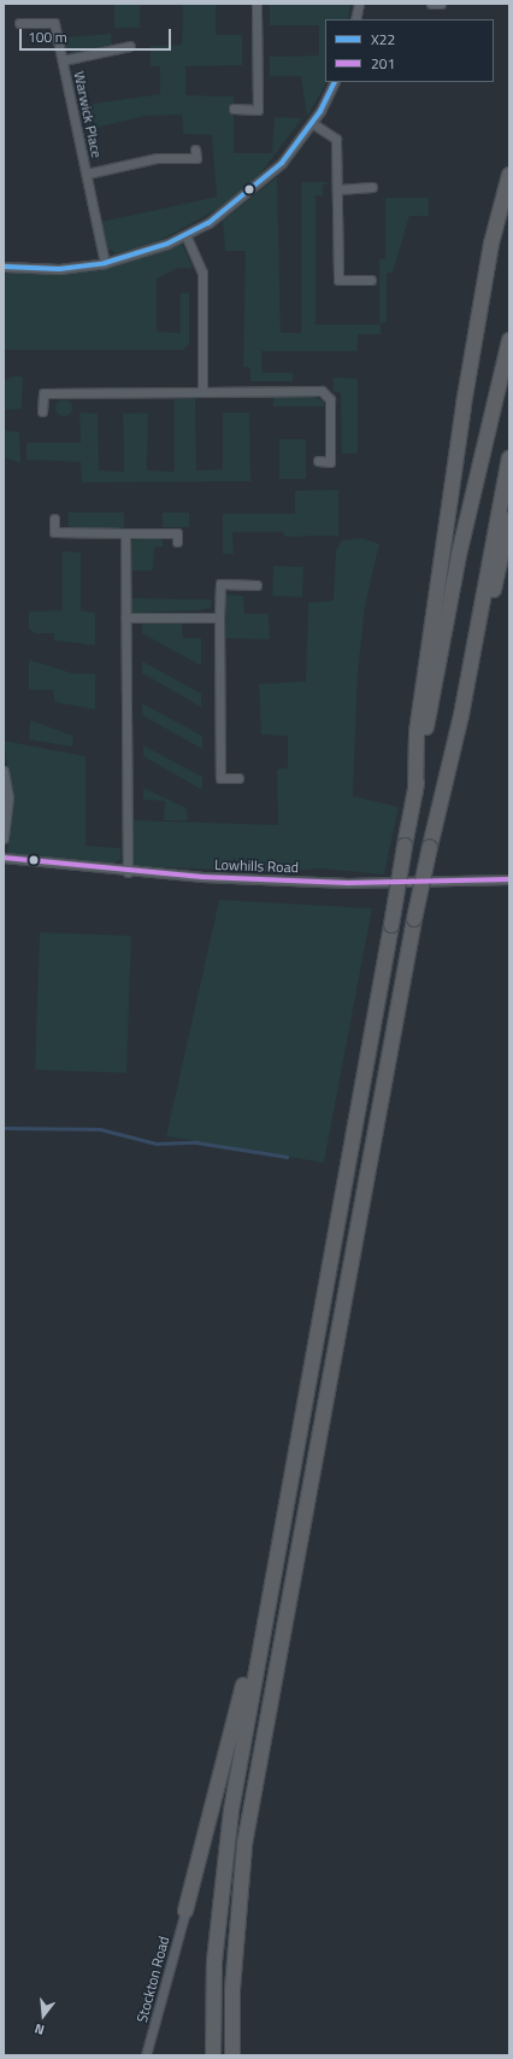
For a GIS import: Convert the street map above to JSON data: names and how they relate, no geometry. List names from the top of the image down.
{
  "streets": {
    "street": ["Warwick Place", "Lowhills Road", "Stockton Road"]
  },
  "lines": ["transit line X22", "transit line 201"],
  "legend": ["X22", "201"],
  "scale_bar": "100 m",
  "north": "bottom"
}
